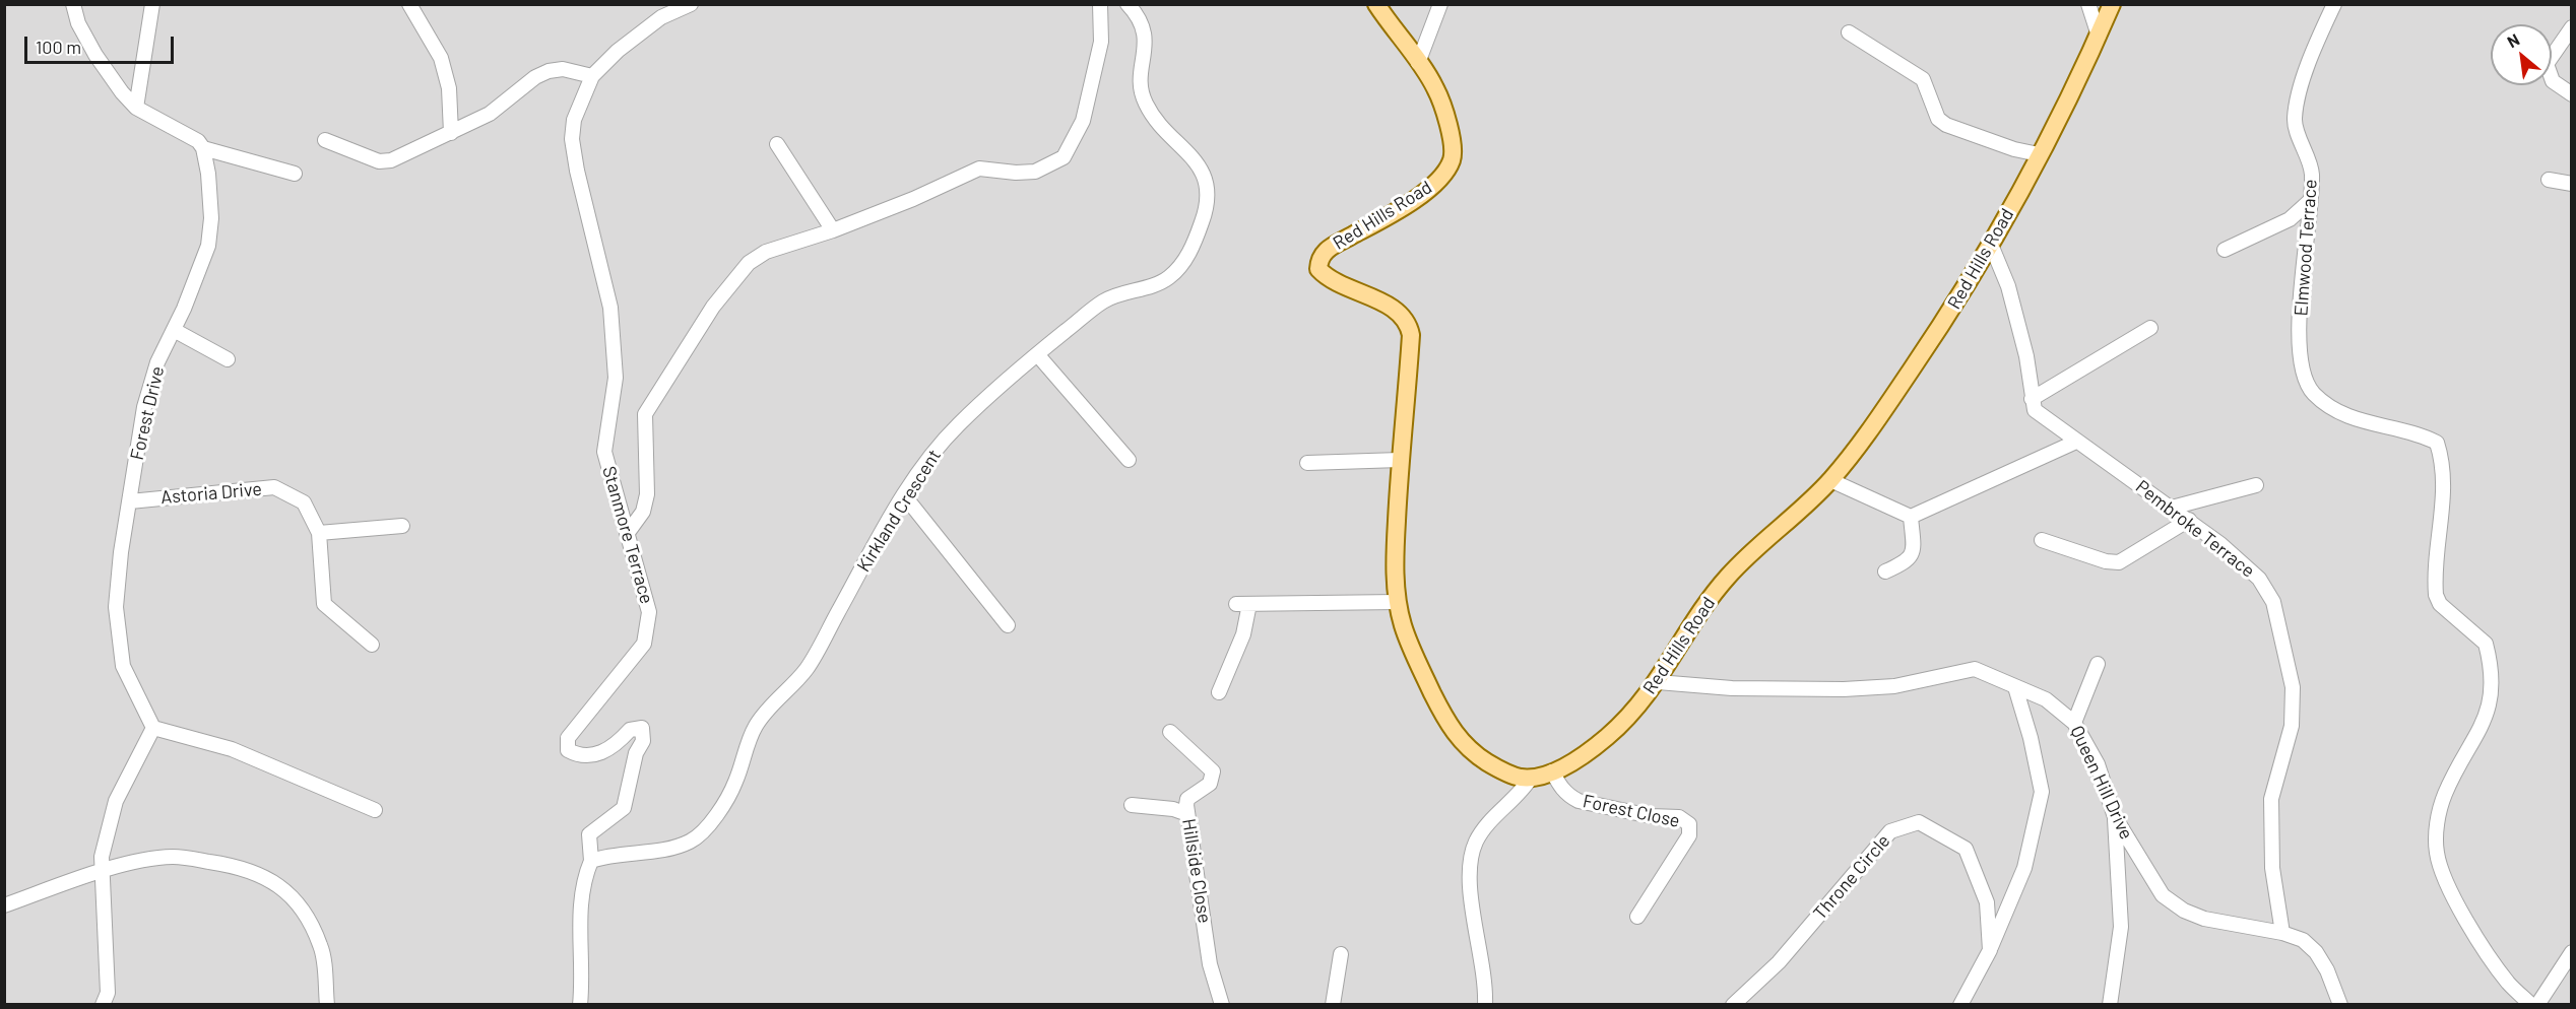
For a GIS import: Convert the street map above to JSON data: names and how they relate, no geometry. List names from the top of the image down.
{
  "streets": {
    "main road": ["Red Hills Road"],
    "street": [
      "Elmwood Terrace",
      "Forest Drive",
      "Astoria Drive",
      "Kirkland Crescent",
      "Pembroke Terrace",
      "Stanmore Terrace",
      "Queen Hill Drive",
      "Forest Close",
      "Hillside Close",
      "Throne Circle"
    ]
  },
  "crossings": [
    ["Red Hills Road", "Queen Hill Drive"],
    ["Red Hills Road", "Forest Close"],
    ["Forest Drive", "Astoria Drive"],
    ["Kirkland Crescent", "Stanmore Terrace"],
    ["Pembroke Terrace", "Queen Hill Drive"]
  ],
  "scale_bar": "100 m",
  "north": "top left"
}
